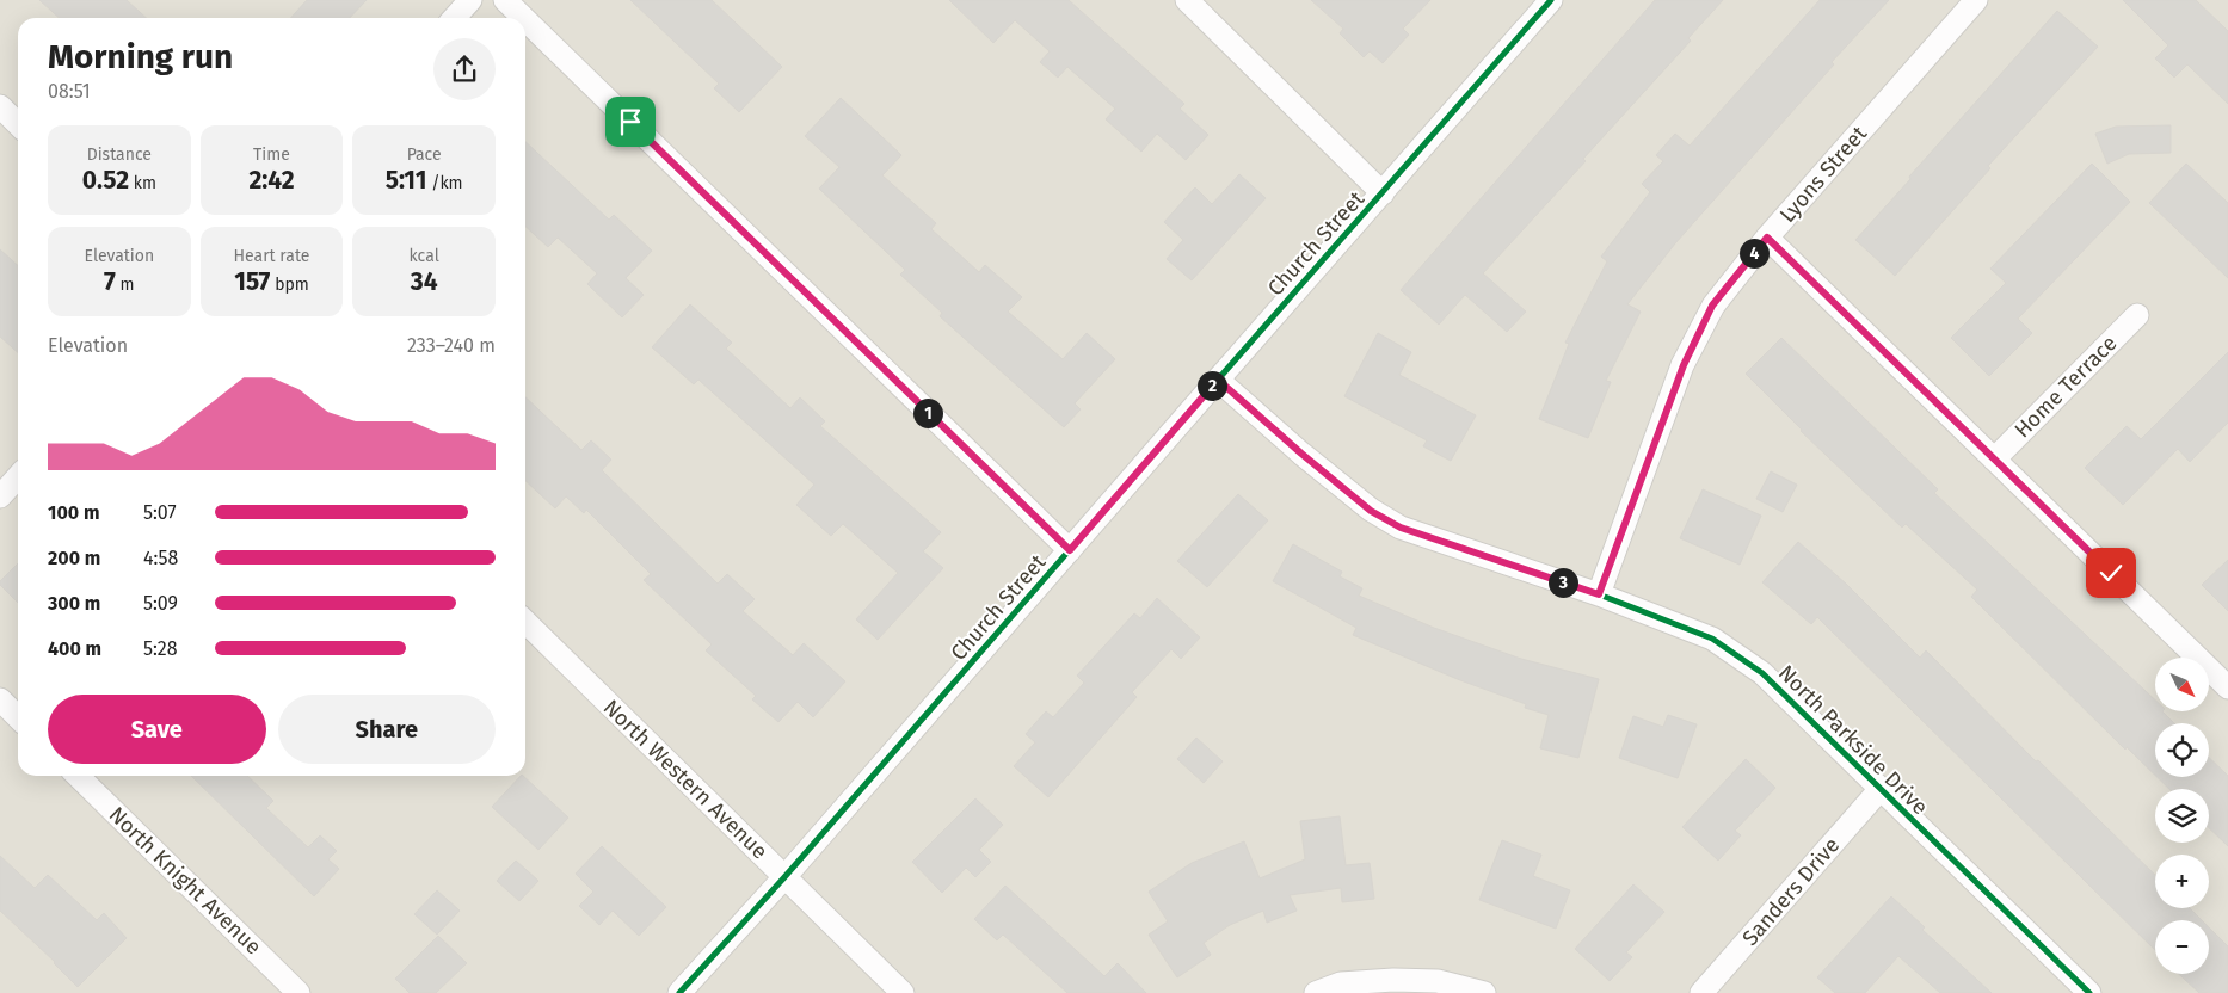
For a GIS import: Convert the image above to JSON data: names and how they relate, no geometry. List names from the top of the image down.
{
  "streets": {
    "street": [
      "Lyons Street",
      "Church Street",
      "Home Terrace",
      "North Parkside Drive",
      "North Western Avenue",
      "North Knight Avenue",
      "Sanders Drive"
    ]
  },
  "crossings": [
    ["Lyons Street", "North Parkside Drive"],
    ["Church Street", "North Parkside Drive"],
    ["Church Street", "North Western Avenue"],
    ["North Parkside Drive", "Sanders Drive"]
  ],
  "north": "bottom right",
  "page": {
    "heading": ["Morning run", "08:51"],
    "stats": [
      ["Distance", "0.52 km"],
      ["Time", "2:42"],
      ["Pace", "5:11 /km"],
      ["Elevation", "7 m"],
      ["Heart rate", "157 bpm"],
      ["kcal", "34"]
    ],
    "pins": [
      "4",
      "2",
      "1",
      "3"
    ],
    "chart": ["Elevation", "233–240 m"],
    "list": [
      {
        "name": "100 m",
        "note": "5:07"
      },
      {
        "name": "200 m",
        "note": "4:58"
      },
      {
        "name": "300 m",
        "note": "5:09"
      },
      {
        "name": "400 m",
        "note": "5:28"
      }
    ],
    "map_buttons": ["+", "−"],
    "buttons": ["Save", "Share"]
  }
}
